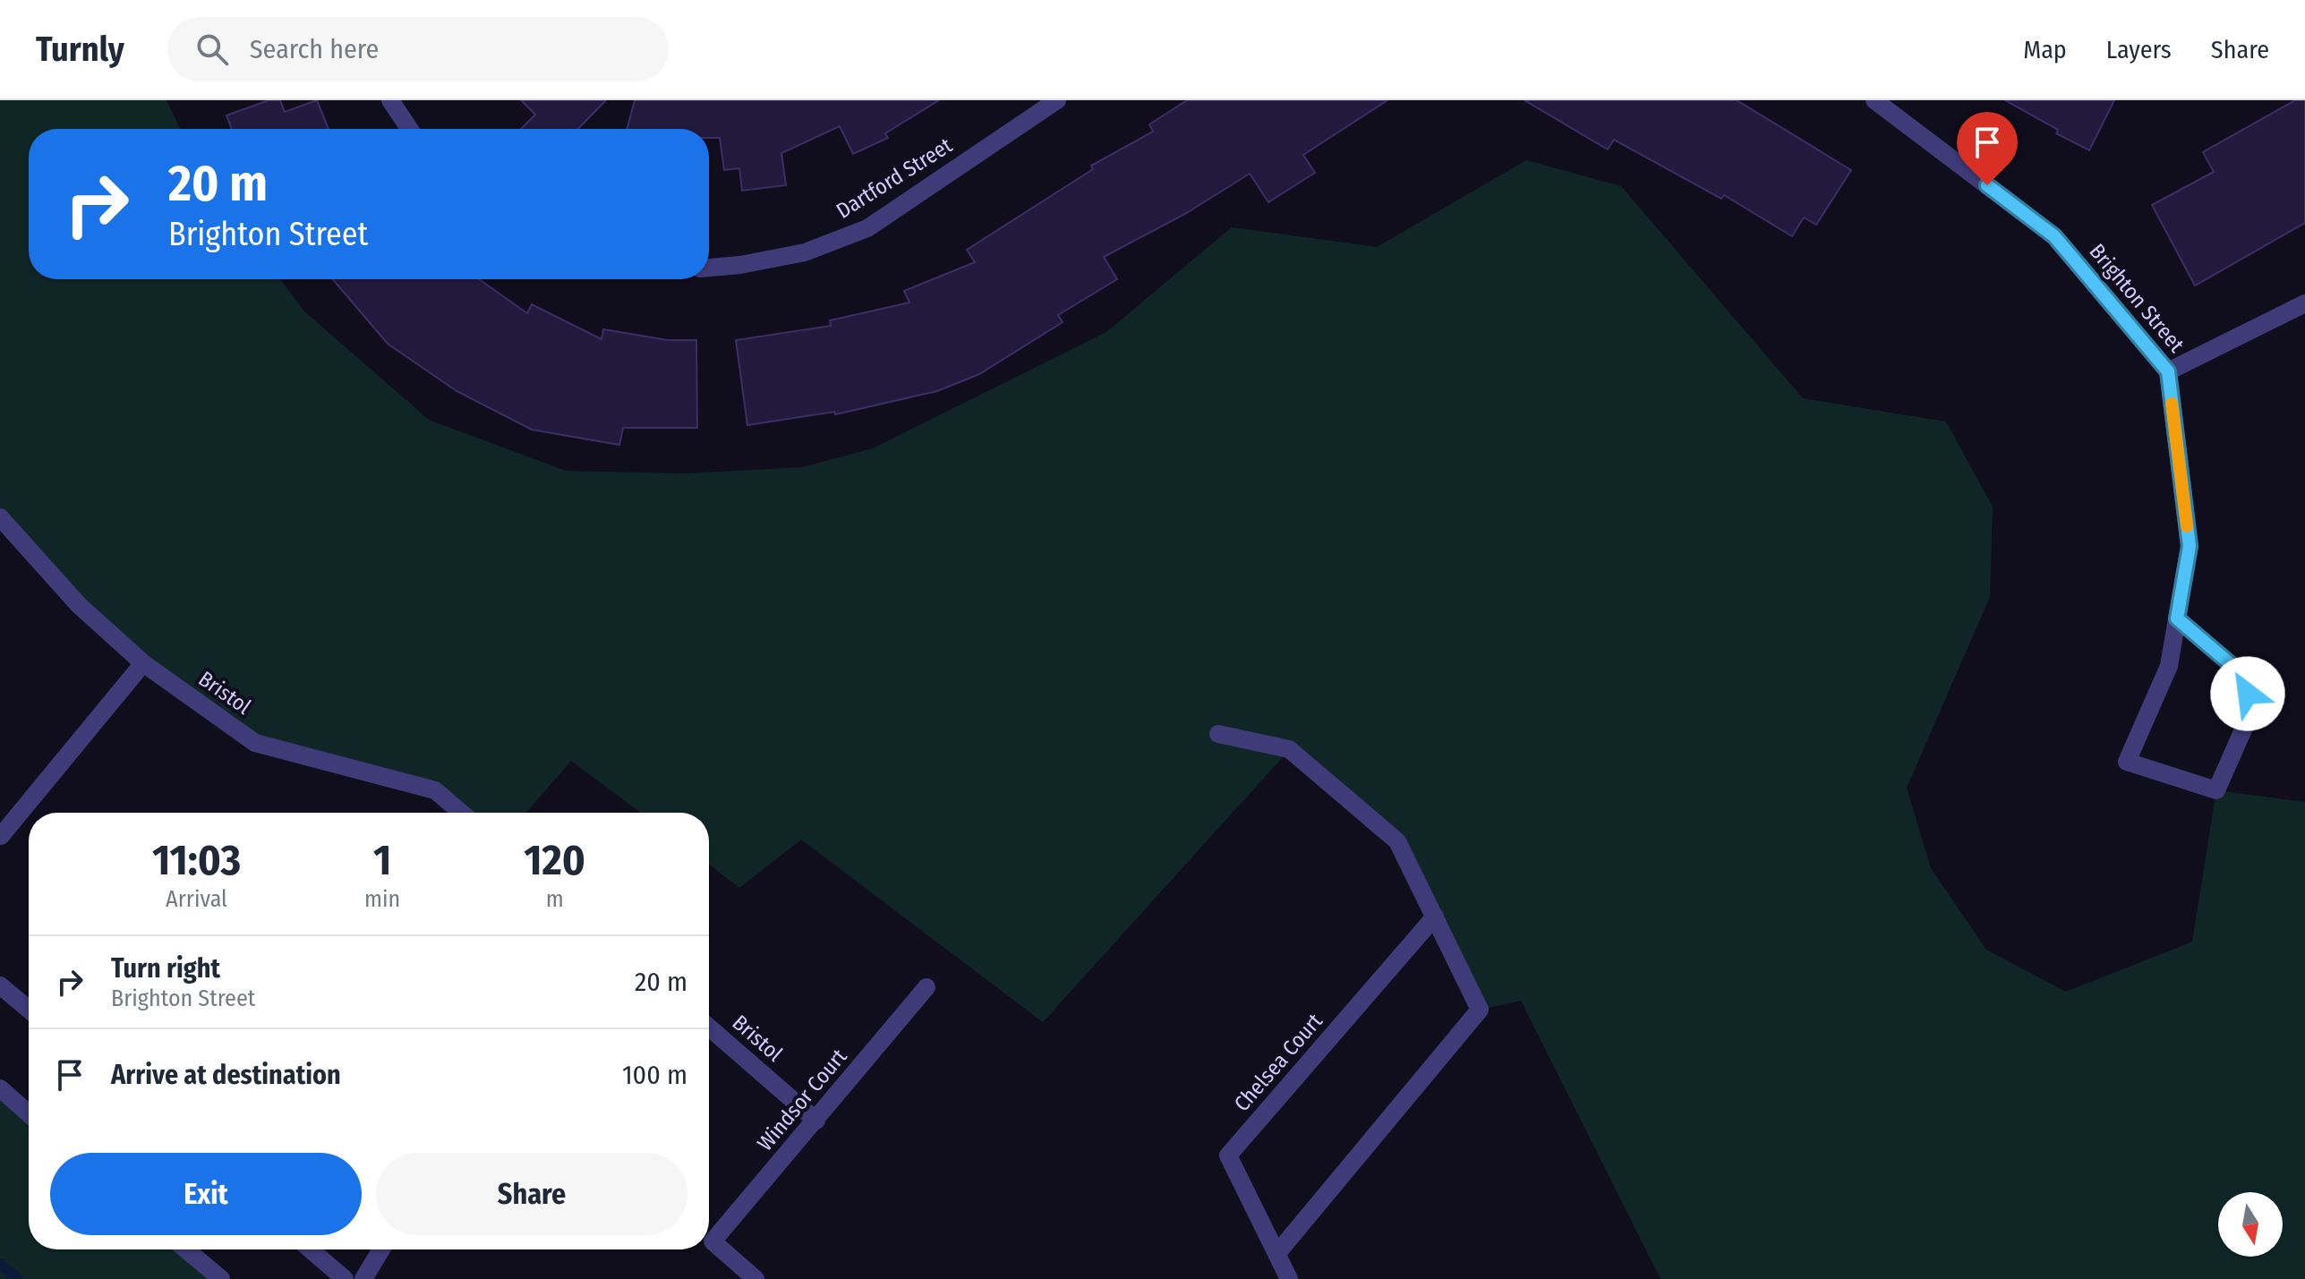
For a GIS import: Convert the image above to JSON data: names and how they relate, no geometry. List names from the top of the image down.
{
  "streets": {
    "street": [
      "Dartford Street",
      "Brighton Street",
      "Bristol",
      "Chelsea Court",
      "Windsor Court"
    ]
  },
  "crossings": [
    ["Bristol", "Windsor Court"]
  ],
  "north": "bottom",
  "page": {
    "header": "Turnly",
    "search": "Search here",
    "nav": ["Map", "Layers", "Share"],
    "turn": ["20 m", "Brighton Street"],
    "eta": [
      "11:03",
      "Arrival",
      "1",
      "min",
      "120",
      "m"
    ],
    "list": [
      {
        "name": "Turn right",
        "note": "Brighton Street",
        "value": "20 m"
      },
      {
        "name": "Arrive at destination",
        "value": "100 m"
      }
    ],
    "buttons": ["Exit", "Share"]
  }
}
